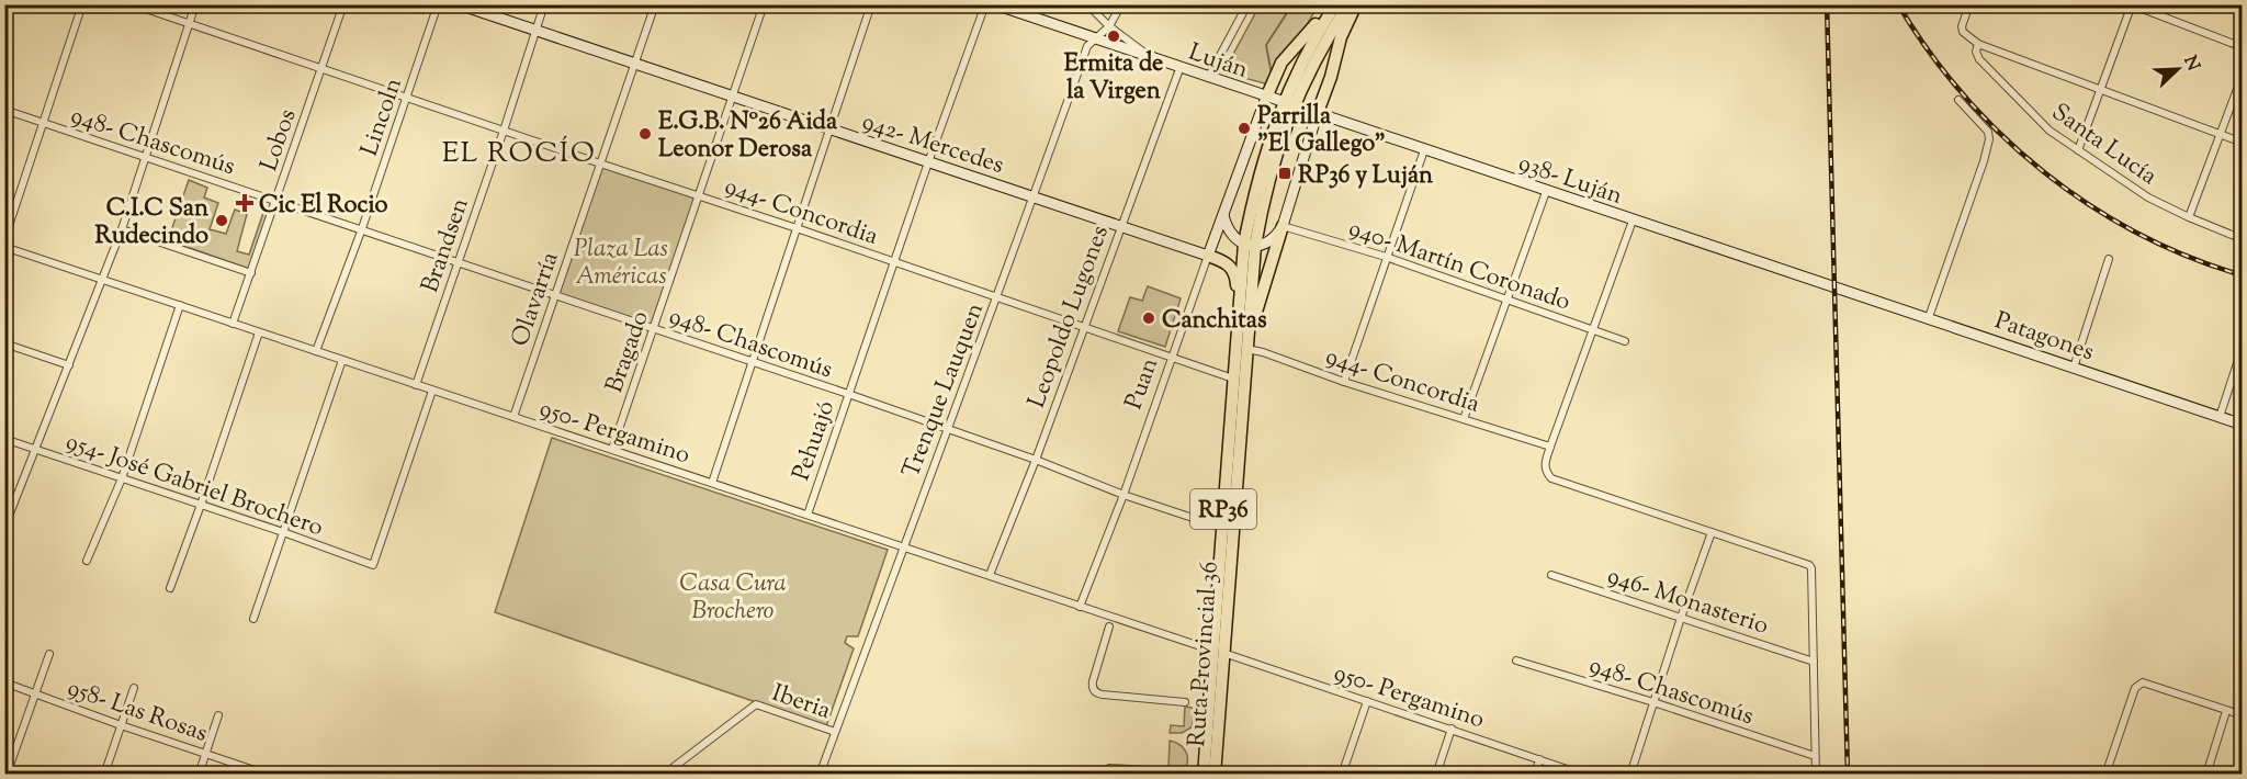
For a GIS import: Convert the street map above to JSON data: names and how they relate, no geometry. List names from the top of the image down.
{
  "streets": {
    "main road": [
      "Luján",
      "942- Mercedes",
      "938- Luján",
      "Patagones",
      "Puan",
      "RP36",
      "Ruta Provincial 36"
    ],
    "street": [
      "Lincoln",
      "948- Chascomús",
      "Lobos",
      "Santa Lucía",
      "944- Concordia",
      "Brandsen",
      "940- Martín Coronado",
      "Olavarría",
      "Leopoldo Lugones",
      "Bragado",
      "Trenque Lauquen",
      "950- Pergamino",
      "Pehuajó",
      "954- José Gabriel Brochero",
      "946- Monasterio",
      "Iberia",
      "958- Las Rosas"
    ]
  },
  "crossings": [
    ["Luján", "938- Luján"],
    ["Luján", "Leopoldo Lugones"],
    ["Luján", "Puan"],
    ["Luján", "Trenque Lauquen"],
    ["Luján", "Ruta Provincial 36"],
    ["Lincoln", "948- Chascomús"],
    ["Lincoln", "944- Concordia"],
    ["Lincoln", "950- Pergamino"],
    ["948- Chascomús", "Lobos"],
    ["948- Chascomús", "Brandsen"],
    ["948- Chascomús", "Olavarría"],
    ["948- Chascomús", "Leopoldo Lugones"],
    ["948- Chascomús", "Bragado"],
    ["948- Chascomús", "Puan"],
    ["948- Chascomús", "Trenque Lauquen"],
    ["948- Chascomús", "Pehuajó"],
    ["948- Chascomús", "Ruta Provincial 36"],
    ["Lobos", "944- Concordia"],
    ["Lobos", "950- Pergamino"],
    ["942- Mercedes", "Brandsen"],
    ["942- Mercedes", "Olavarría"],
    ["942- Mercedes", "Leopoldo Lugones"],
    ["942- Mercedes", "Bragado"],
    ["942- Mercedes", "Puan"],
    ["942- Mercedes", "Trenque Lauquen"],
    ["942- Mercedes", "Pehuajó"],
    ["938- Luján", "Patagones"],
    ["944- Concordia", "Brandsen"],
    ["944- Concordia", "Olavarría"],
    ["944- Concordia", "Leopoldo Lugones"],
    ["944- Concordia", "Bragado"],
    ["944- Concordia", "Puan"],
    ["944- Concordia", "Trenque Lauquen"],
    ["944- Concordia", "Pehuajó"],
    ["944- Concordia", "Ruta Provincial 36"],
    ["Brandsen", "950- Pergamino"],
    ["Olavarría", "950- Pergamino"],
    ["Leopoldo Lugones", "950- Pergamino"],
    ["Bragado", "950- Pergamino"],
    ["Puan", "950- Pergamino"],
    ["Trenque Lauquen", "950- Pergamino"],
    ["Trenque Lauquen", "Iberia"],
    ["950- Pergamino", "Pehuajó"],
    ["950- Pergamino", "954- José Gabriel Brochero"],
    ["950- Pergamino", "Ruta Provincial 36"]
  ],
  "districts": ["EL ROCÍO"],
  "parks": ["Plaza Las Américas", "Casa Cura Brochero"],
  "places": {
    "other": [
      "Ermita de la Virgen",
      "Parrilla \"El Gallego\"",
      "E.G.B. Nº26 Aida Leonor Derosa",
      "C.I.C San Rudecindo",
      "Canchitas"
    ],
    "transit": ["RP36 y Luján"],
    "health": ["Cic El Rocio"]
  },
  "north": "top right"
}
